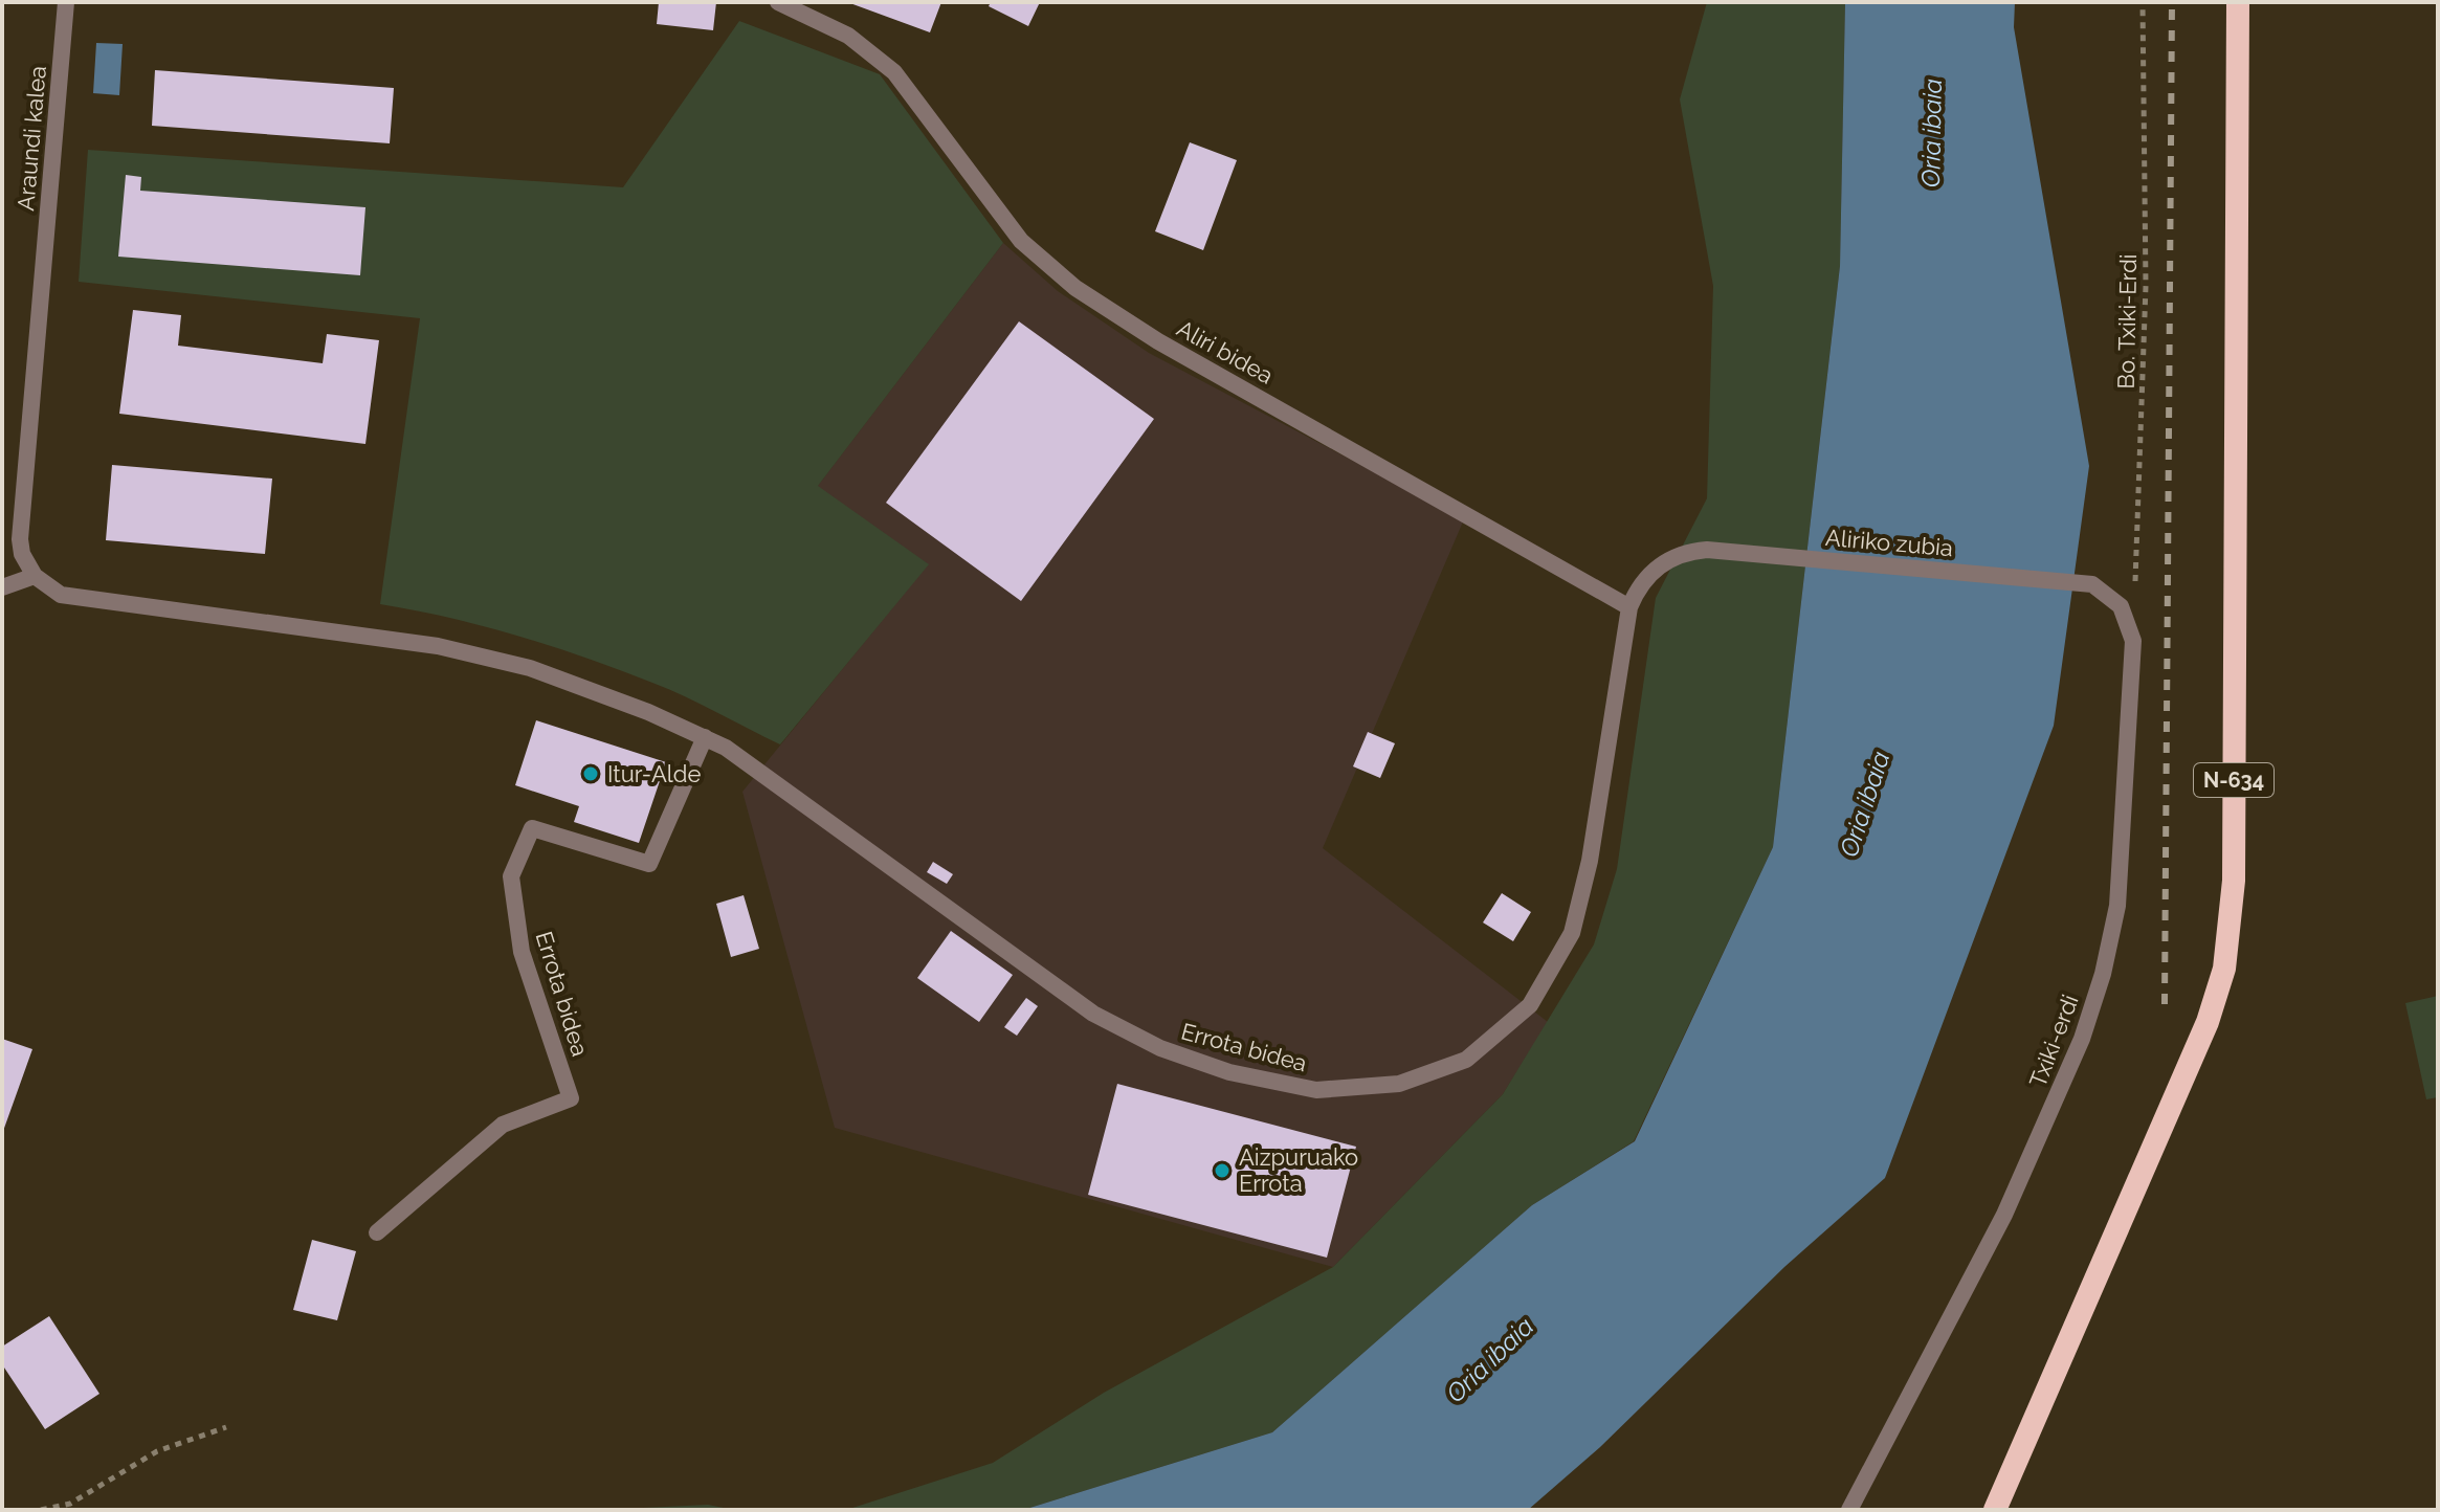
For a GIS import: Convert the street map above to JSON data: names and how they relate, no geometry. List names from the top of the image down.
{
  "streets": {
    "highway": ["N-634"],
    "street": [
      "Araundi kalea",
      "Aliri bidea",
      "Aliriko zubia",
      "Errota bidea",
      "Txiki-erdi"
    ],
    "path": ["Bo. Txiki-Erdi"]
  },
  "crossings": [
    ["Araundi kalea", "Errota bidea"],
    ["Bo. Txiki-Erdi", "Txiki-erdi"],
    ["Aliri bidea", "Aliriko zubia"],
    ["Aliri bidea", "Errota bidea"],
    ["Aliriko zubia", "Errota bidea"],
    ["Aliriko zubia", "Txiki-erdi"]
  ],
  "water": ["Oria ibaia"],
  "places": ["Itur-Alde", "Aizpuruako Errota"]
}
